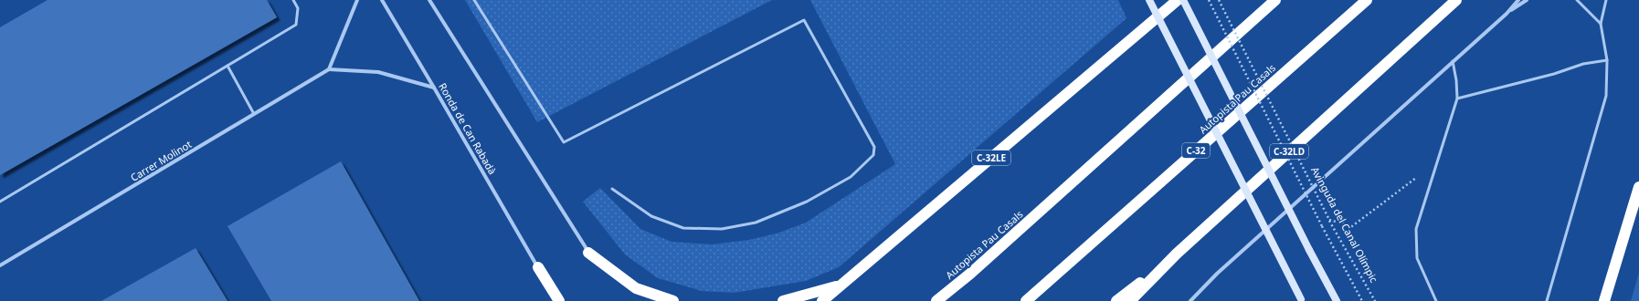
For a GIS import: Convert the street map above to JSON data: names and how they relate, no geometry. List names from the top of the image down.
{
  "streets": {
    "highway": [
      "Autopista Pau Casals",
      "C-32",
      "C-32LD",
      "C-32LE"
    ],
    "street": ["Ronda de Can Rabadà", "Carrer Molinot"],
    "path": ["Avinguda del Canal Olímpic"]
  }
}
